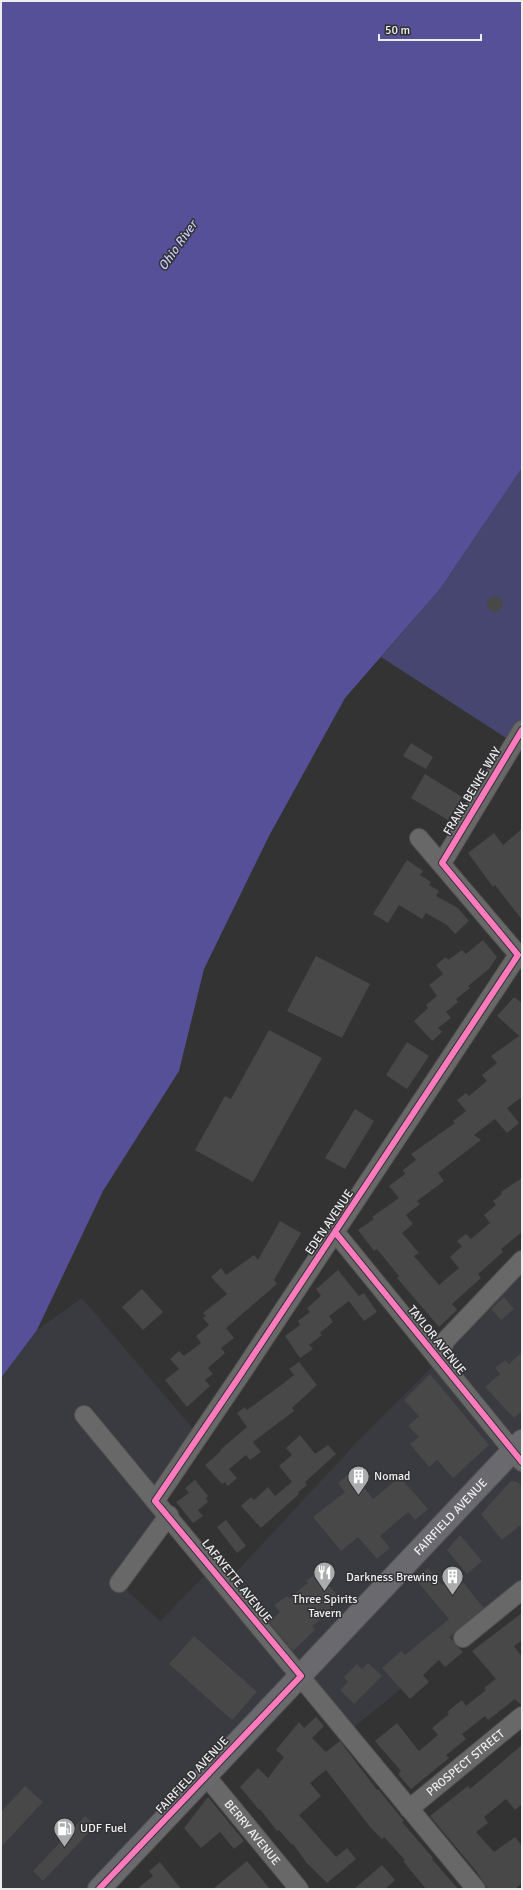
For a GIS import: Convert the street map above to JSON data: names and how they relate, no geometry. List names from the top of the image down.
{
  "streets": {
    "main road": ["FAIRFIELD AVENUE"],
    "street": [
      "FRANK BENKE WAY",
      "EDEN AVENUE",
      "TAYLOR AVENUE",
      "LAFAYETTE AVENUE",
      "PROSPECT STREET",
      "BERRY AVENUE"
    ]
  },
  "crossings": [
    ["EDEN AVENUE", "TAYLOR AVENUE"],
    ["EDEN AVENUE", "LAFAYETTE AVENUE"],
    ["TAYLOR AVENUE", "FAIRFIELD AVENUE"],
    ["FAIRFIELD AVENUE", "LAFAYETTE AVENUE"],
    ["FAIRFIELD AVENUE", "BERRY AVENUE"],
    ["LAFAYETTE AVENUE", "PROSPECT STREET"]
  ],
  "water": ["Ohio River"],
  "places": {
    "building": ["Nomad", "Darkness Brewing"],
    "restaurant": ["Three Spirits Tavern"],
    "fuel station": ["UDF Fuel"]
  },
  "scale_bar": "50 m"
}
